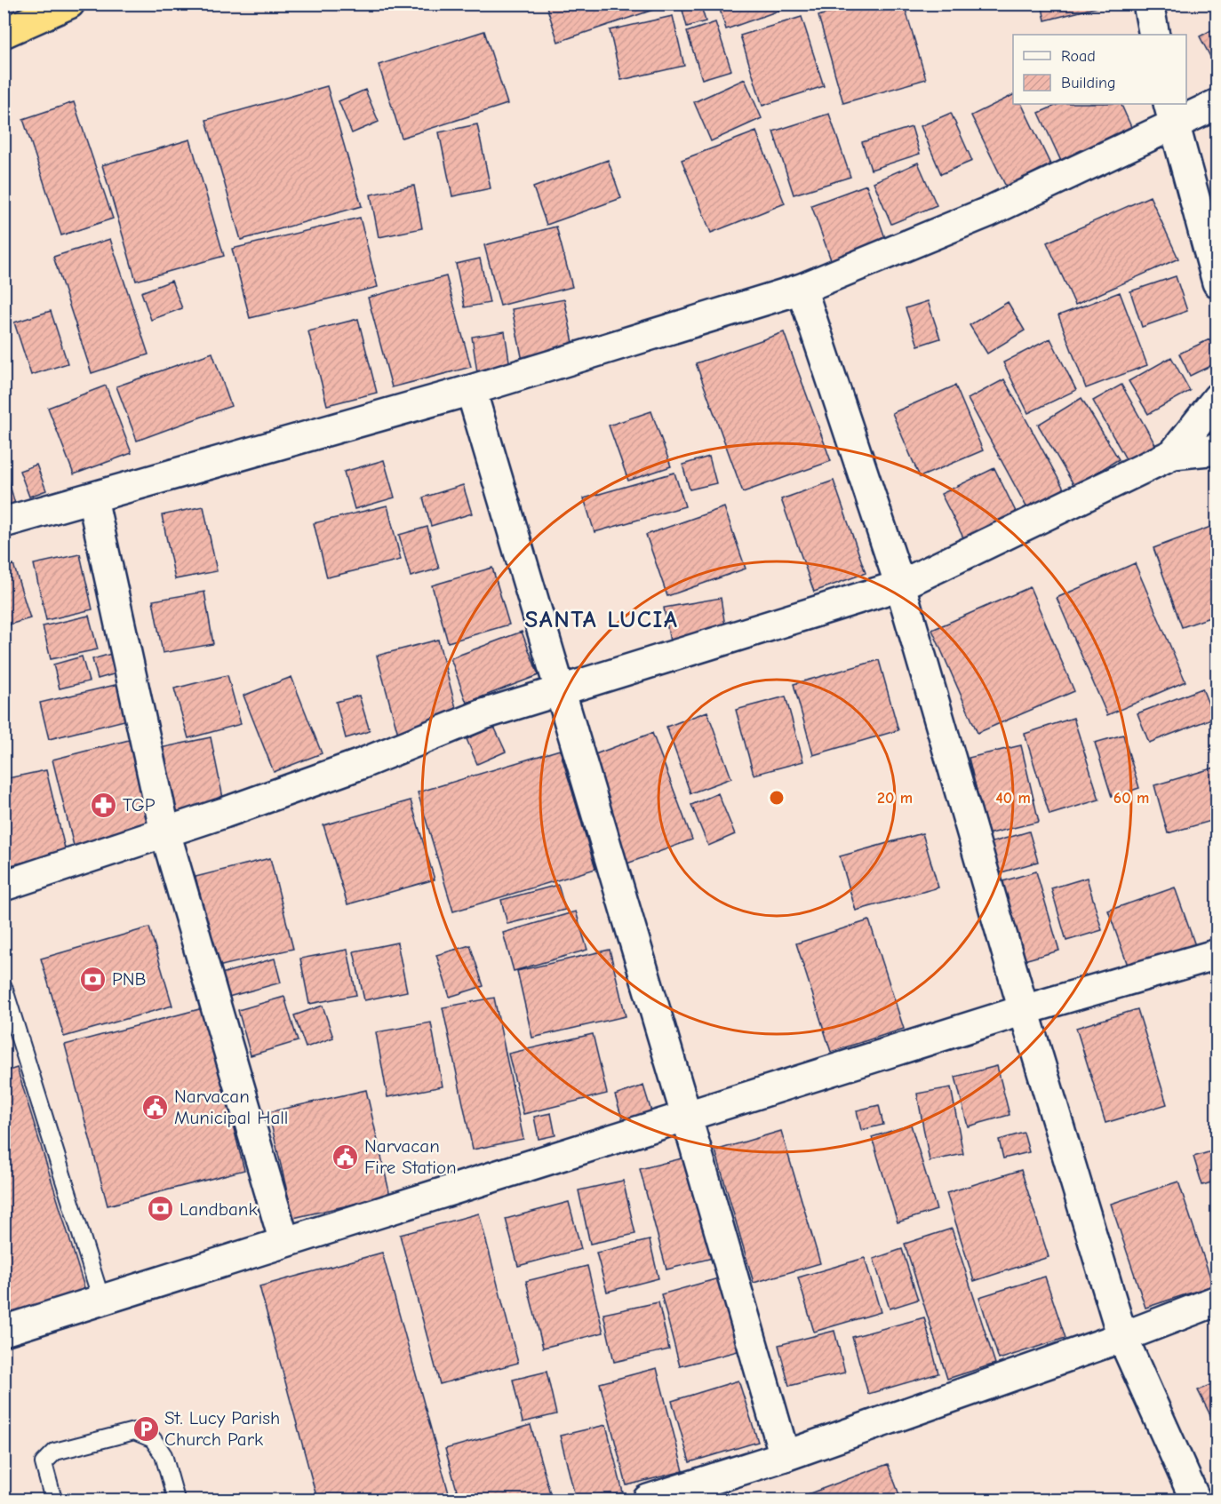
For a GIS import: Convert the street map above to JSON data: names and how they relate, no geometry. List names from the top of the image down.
{
  "districts": ["SANTA LUCIA"],
  "places": {
    "pharmacy": ["TGP"],
    "bank": ["PNB", "Landbank"],
    "public building": ["Narvacan Municipal Hall", "Narvacan Fire Station"],
    "parking": ["St. Lucy Parish Church Park"]
  },
  "legend": ["Road", "Building"],
  "rings": ["20 m", "40 m", "60 m"]
}
